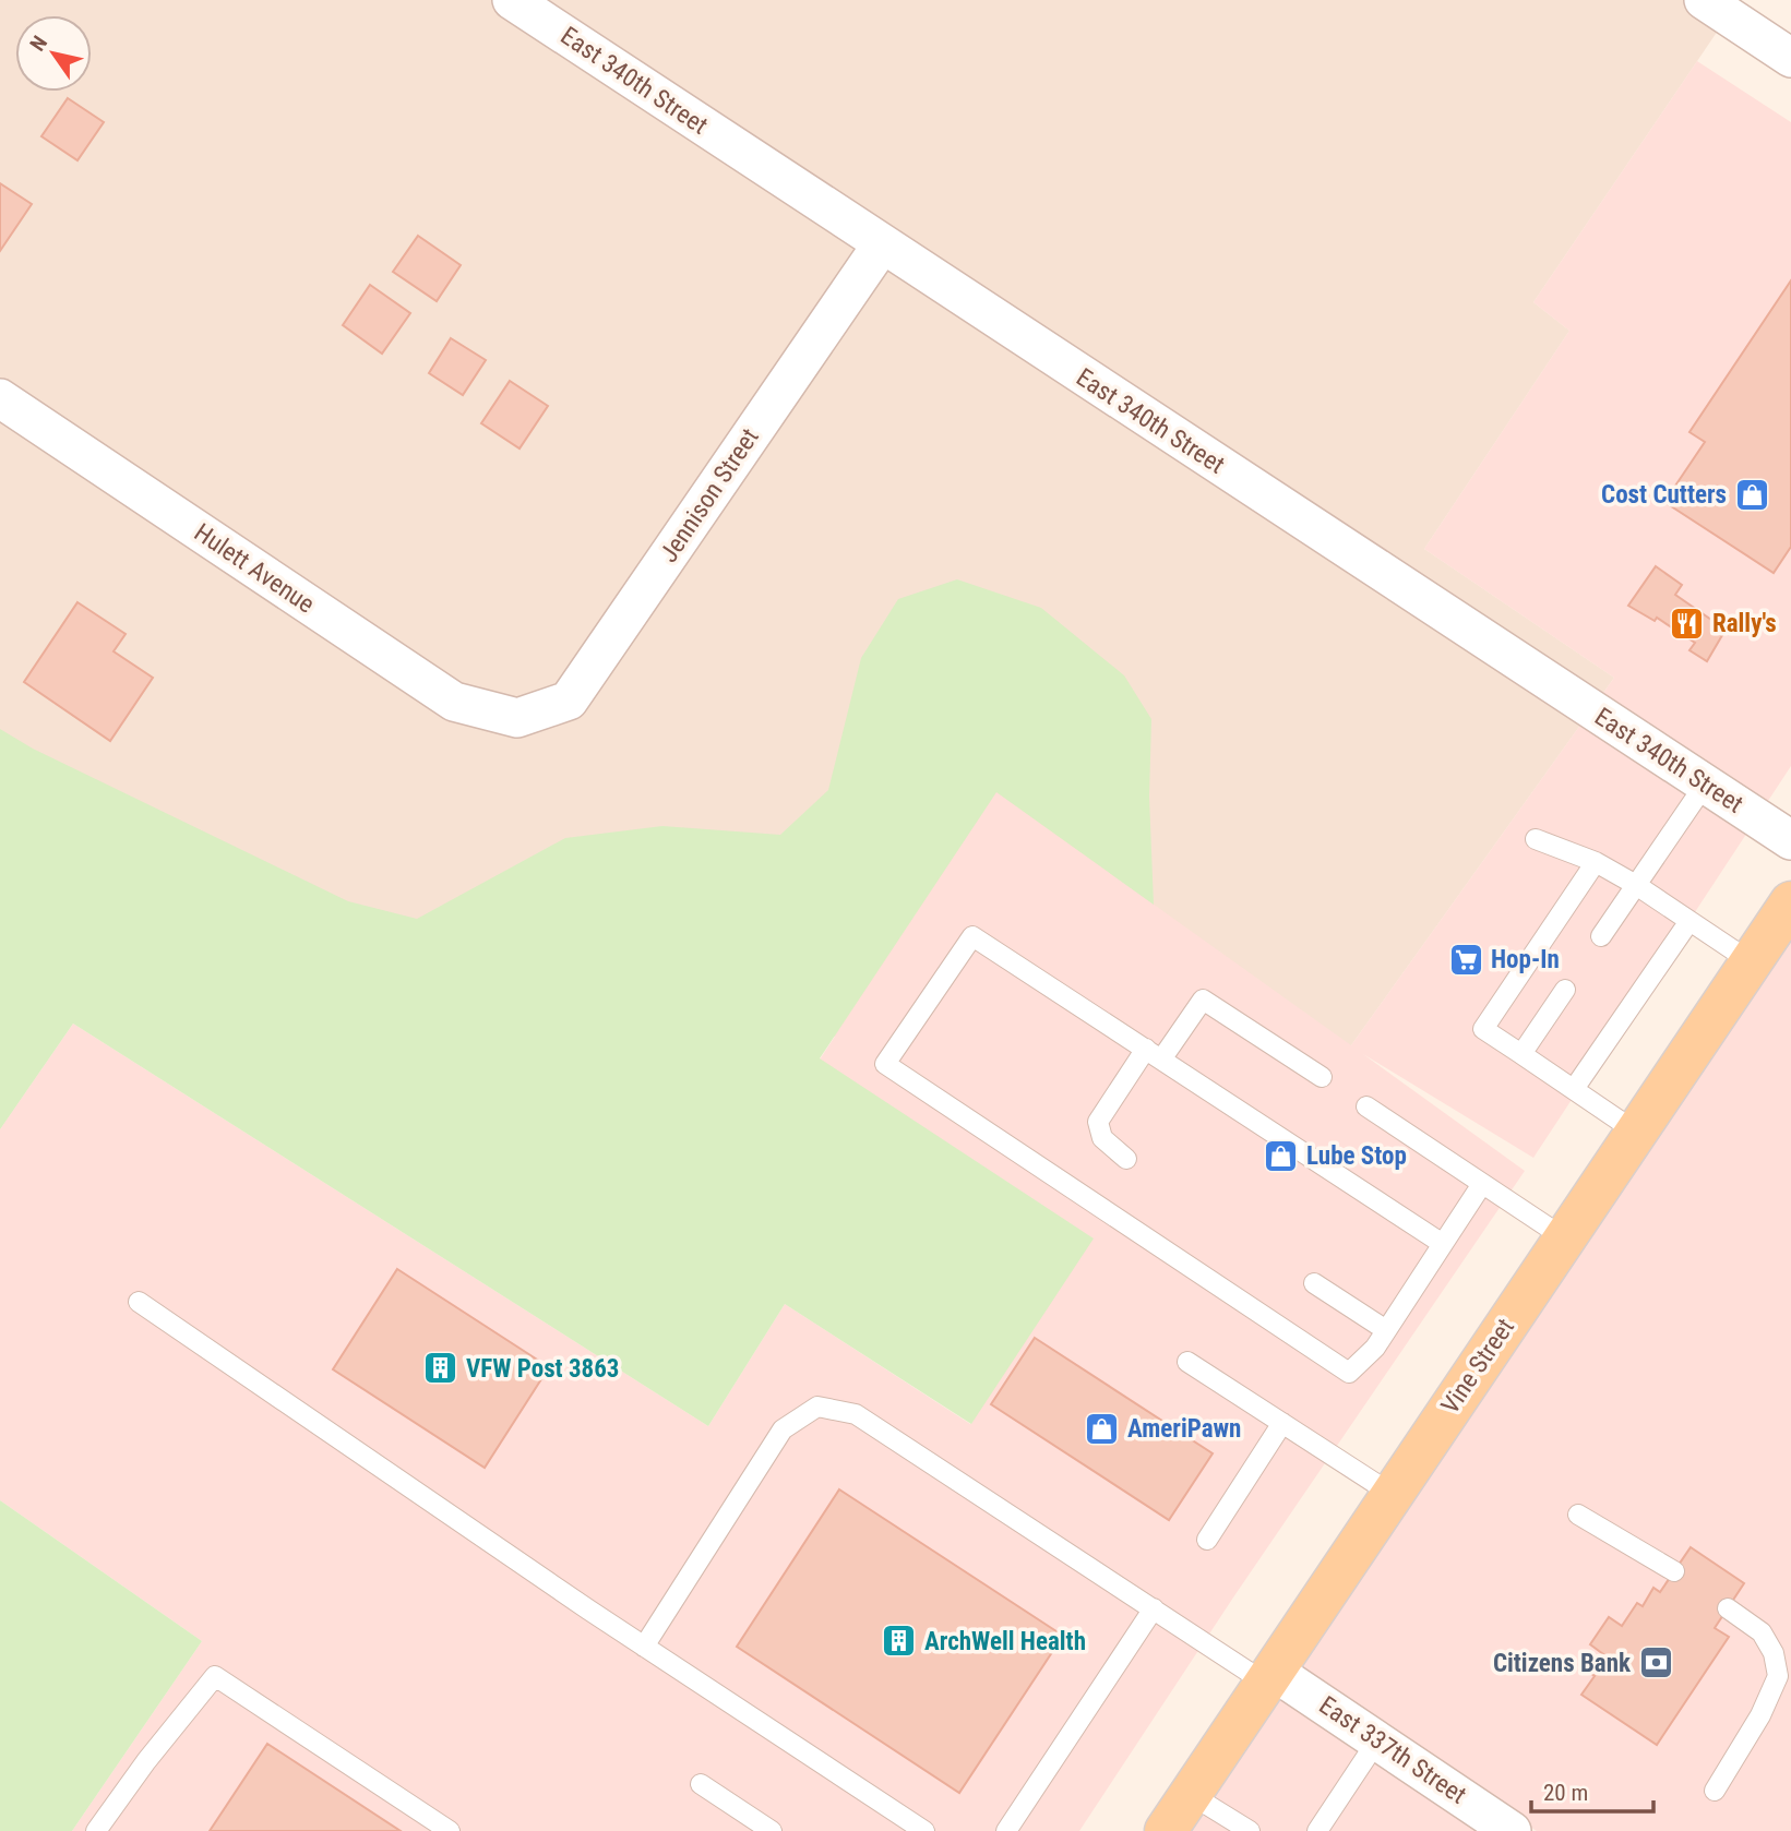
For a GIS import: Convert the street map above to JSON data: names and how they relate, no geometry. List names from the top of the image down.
{
  "streets": {
    "main road": ["Vine Street"],
    "street": [
      "East 340th Street",
      "Jennison Street",
      "Hulett Avenue",
      "East 337th Street"
    ]
  },
  "crossings": [
    ["East 340th Street", "Jennison Street"],
    ["Jennison Street", "Hulett Avenue"],
    ["Vine Street", "East 337th Street"]
  ],
  "places": {
    "shop": ["Cost Cutters", "Lube Stop", "AmeriPawn"],
    "restaurant": ["Rally's"],
    "supermarket": ["Hop-In"],
    "building": ["VFW Post 3863", "ArchWell Health"],
    "bank": ["Citizens Bank"]
  },
  "scale_bar": "20 m",
  "north": "top left"
}
